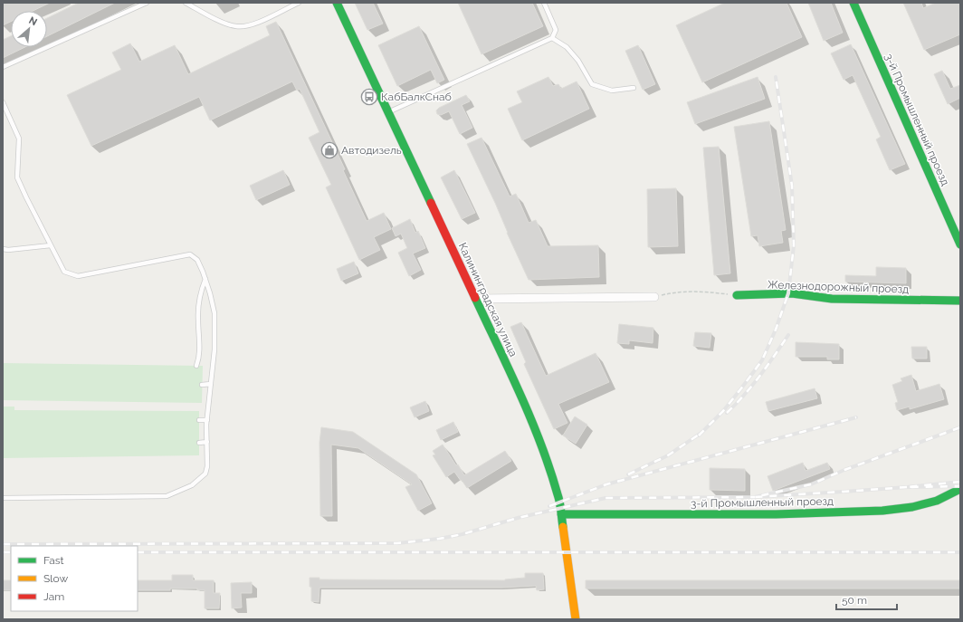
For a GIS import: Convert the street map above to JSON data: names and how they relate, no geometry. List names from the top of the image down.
{
  "streets": {
    "street": ["3-й Промышленный проезд", "Железнодорожный проезд", "Калининградская улица"]
  },
  "crossings": [
    ["3-й Промышленный проезд", "Калининградская улица"]
  ],
  "places": {
    "bus stop": ["КабБалкСнаб"],
    "shop": ["Автодизель"]
  },
  "legend": ["Fast", "Slow", "Jam"],
  "scale_bar": "50 m",
  "north": "top right"
}
